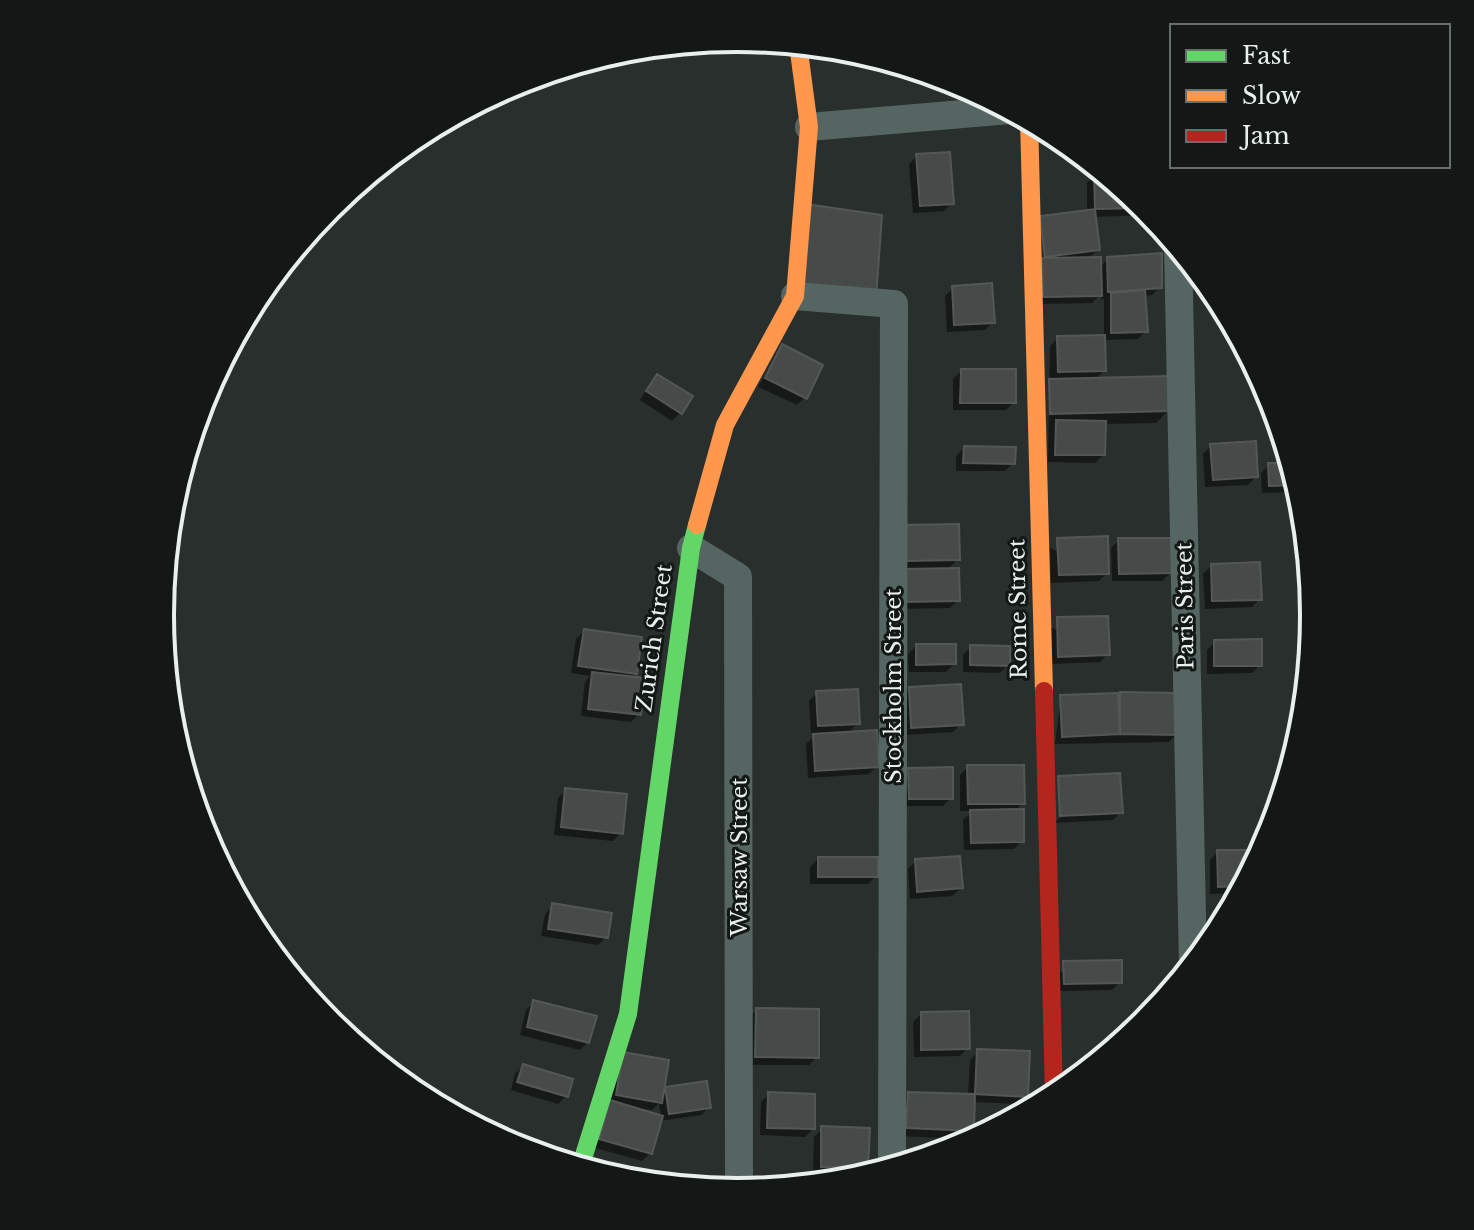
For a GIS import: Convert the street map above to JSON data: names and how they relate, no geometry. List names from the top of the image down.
{
  "streets": {
    "street": [
      "Paris Street",
      "Rome Street",
      "Zurich Street",
      "Stockholm Street",
      "Warsaw Street"
    ]
  },
  "crossings": [
    ["Zurich Street", "Stockholm Street"],
    ["Zurich Street", "Warsaw Street"]
  ],
  "legend": ["Fast", "Slow", "Jam"]
}
